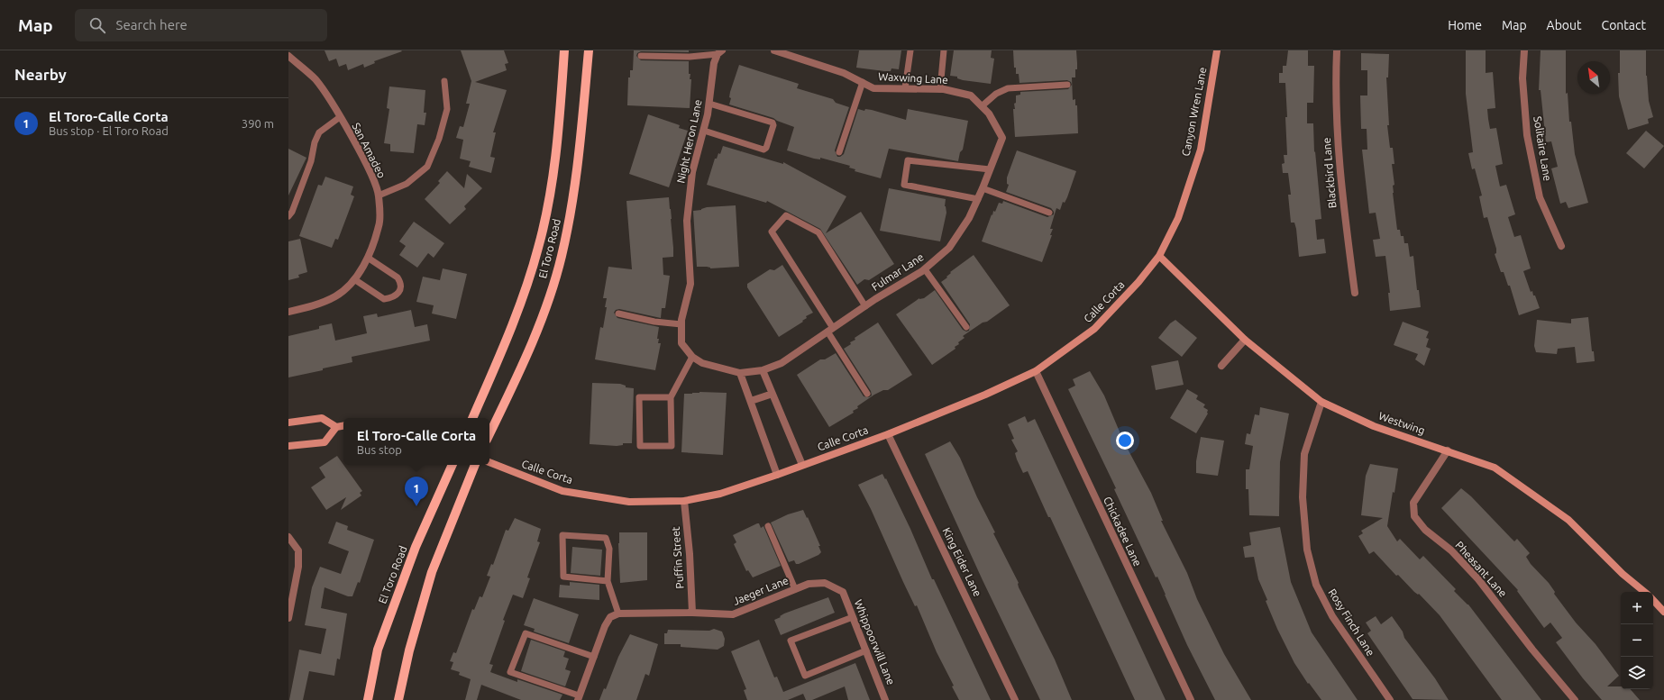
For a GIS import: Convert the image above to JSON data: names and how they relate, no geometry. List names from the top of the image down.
{
  "streets": {
    "main road": ["El Toro Road"],
    "street": [
      "Waxwing Lane",
      "Canyon Wren Lane",
      "Night Heron Lane",
      "Solitaire Lane",
      "San Amadeo",
      "Blackbird Lane",
      "Fulmar Lane",
      "Calle Corta",
      "Westwing",
      "Chickadee Lane",
      "Puffin Street",
      "King Eider Lane",
      "Pheasant Lane",
      "Jaeger Lane",
      "Rosy Finch Lane",
      "Whippoorwill Lane"
    ]
  },
  "crossings": [
    ["Waxwing Lane", "Fulmar Lane"],
    ["Canyon Wren Lane", "Calle Corta"],
    ["Canyon Wren Lane", "Westwing"],
    ["Night Heron Lane", "Fulmar Lane"],
    ["Calle Corta", "Westwing"],
    ["Calle Corta", "Chickadee Lane"],
    ["Calle Corta", "Puffin Street"],
    ["Calle Corta", "King Eider Lane"],
    ["Westwing", "Pheasant Lane"],
    ["Westwing", "Rosy Finch Lane"],
    ["Puffin Street", "Jaeger Lane"],
    ["Jaeger Lane", "Whippoorwill Lane"]
  ],
  "north": "top left",
  "page": {
    "header": "Map",
    "search": "Search here",
    "nav": [
      "Home",
      "Map",
      "About",
      "Contact"
    ],
    "heading": "Nearby",
    "list": [
      {
        "mark": "1",
        "name": "El Toro-Calle Corta",
        "note": "Bus stop · El Toro Road",
        "value": "390 m"
      }
    ],
    "popup": ["El Toro-Calle Corta", "Bus stop"],
    "pins": "1",
    "map_buttons": ["+", "−"]
  }
}
